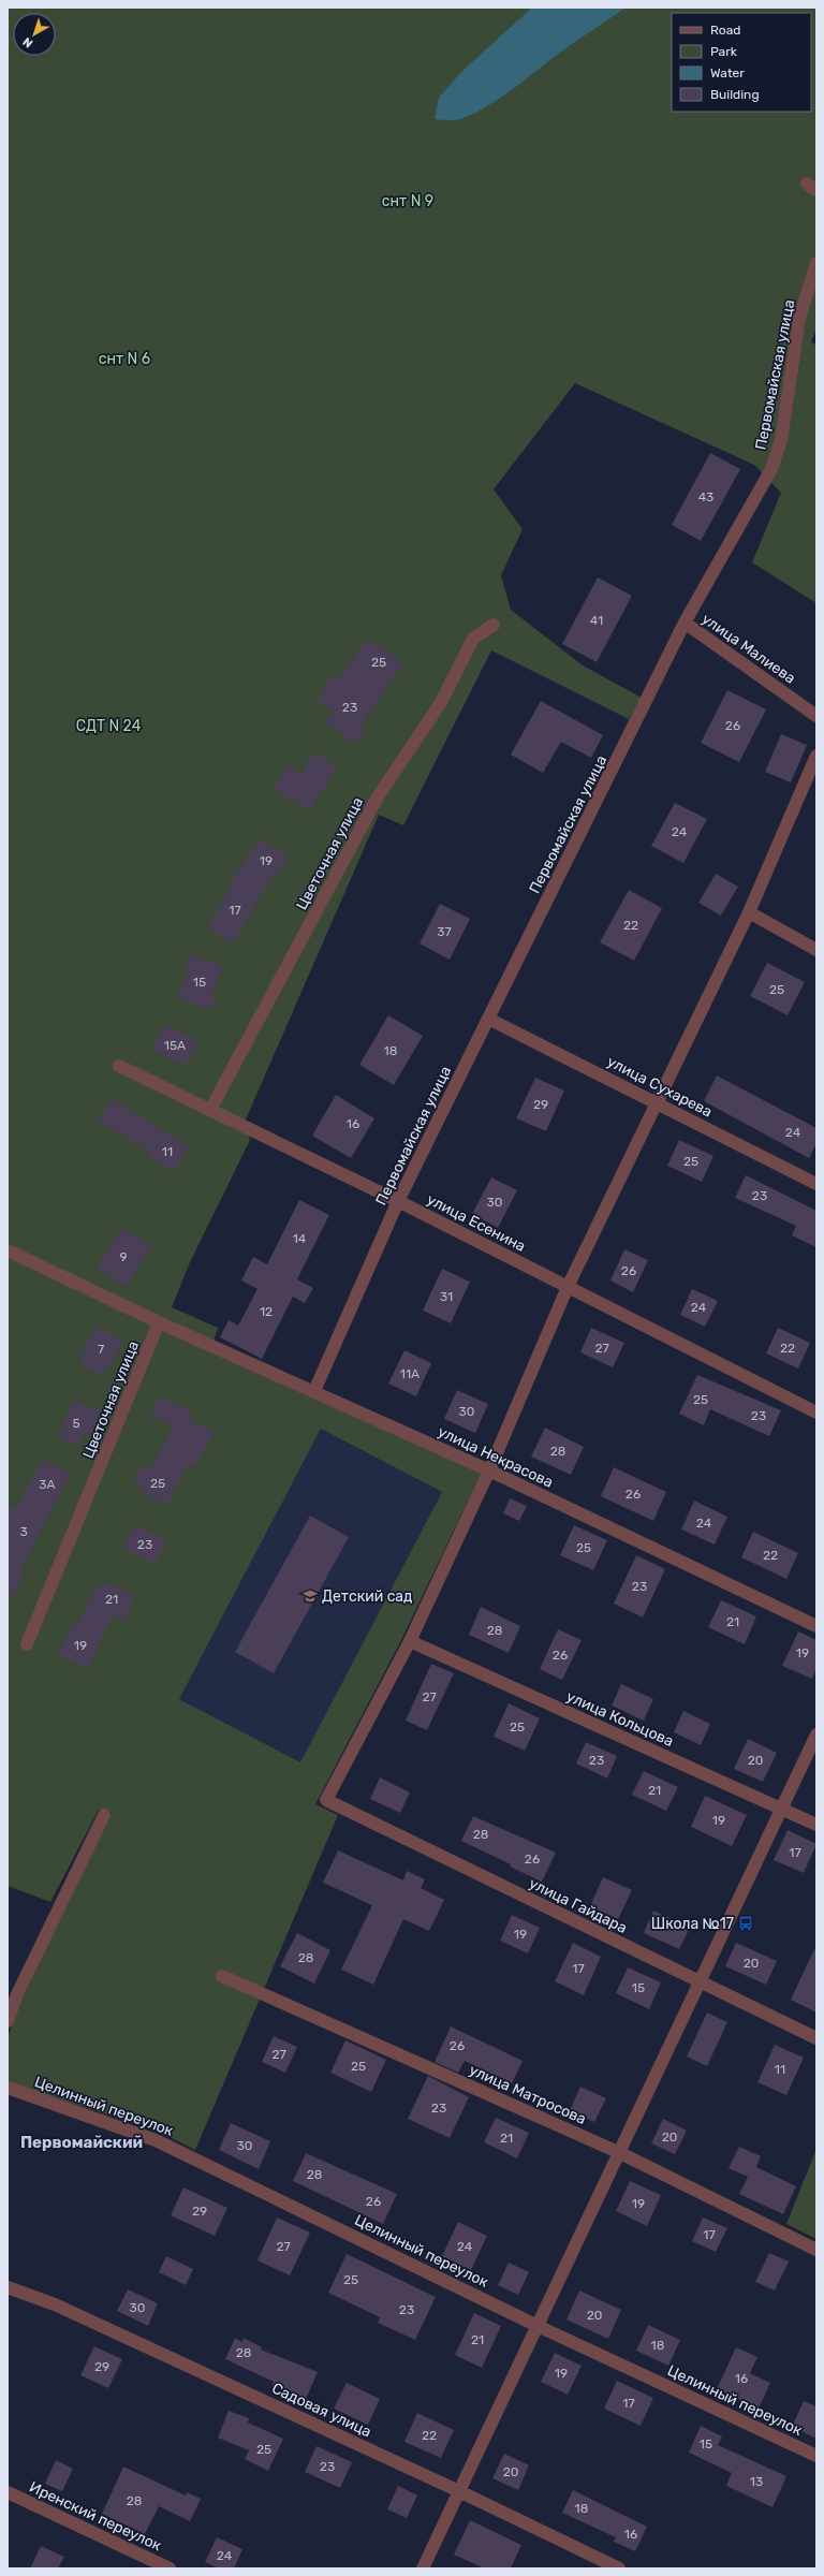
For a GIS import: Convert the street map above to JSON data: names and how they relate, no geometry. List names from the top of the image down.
{
  "streets": {
    "street": [
      "Первомайская улица",
      "улица Малиева",
      "Цветочная улица",
      "улица Сухарева",
      "улица Есенина",
      "улица Некрасова",
      "улица Кольцова",
      "улица Гайдара",
      "улица Матросова",
      "Целинный переулок",
      "Садовая улица",
      "Иренский переулок"
    ]
  },
  "crossings": [
    ["Первомайская улица", "улица Малиева"],
    ["Первомайская улица", "улица Сухарева"],
    ["Первомайская улица", "улица Есенина"],
    ["Первомайская улица", "улица Некрасова"],
    ["Цветочная улица", "улица Есенина"],
    ["Цветочная улица", "улица Некрасова"],
    ["улица Кольцова", "улица Гайдара"]
  ],
  "districts": ["Первомайский"],
  "parks": ["снт N 9", "снт N 6", "СДТ N 24"],
  "places": {
    "school or university": ["Детский сад"],
    "bus stop": ["Школа №17"]
  },
  "house_numbers": [
    "43",
    "41",
    "25",
    "23",
    "26",
    "24",
    "19",
    "17",
    "22",
    "37",
    "15",
    "25",
    "15А",
    "18",
    "29",
    "16",
    "24",
    "11",
    "25",
    "23",
    "30",
    "14",
    "9",
    "26",
    "31",
    "24",
    "12",
    "27",
    "22",
    "7",
    "11А",
    "25",
    "30",
    "23",
    "5",
    "28",
    "25",
    "3А",
    "26",
    "24",
    "3",
    "23",
    "25",
    "22",
    "23",
    "21",
    "21",
    "28",
    "19",
    "19",
    "26",
    "27",
    "25",
    "23",
    "20",
    "21",
    "19",
    "28",
    "17",
    "26",
    "19",
    "28",
    "20",
    "17",
    "15",
    "26",
    "27",
    "25",
    "11",
    "23",
    "20",
    "21",
    "30",
    "28",
    "26",
    "19",
    "29",
    "17",
    "27",
    "24",
    "25",
    "30",
    "23",
    "20",
    "21",
    "18",
    "28",
    "29",
    "19",
    "16",
    "17",
    "22",
    "15",
    "25",
    "23",
    "20",
    "13",
    "28",
    "18",
    "16",
    "24"
  ],
  "legend": [
    "Road",
    "Park",
    "Water",
    "Building"
  ],
  "north": "bottom left"
}
